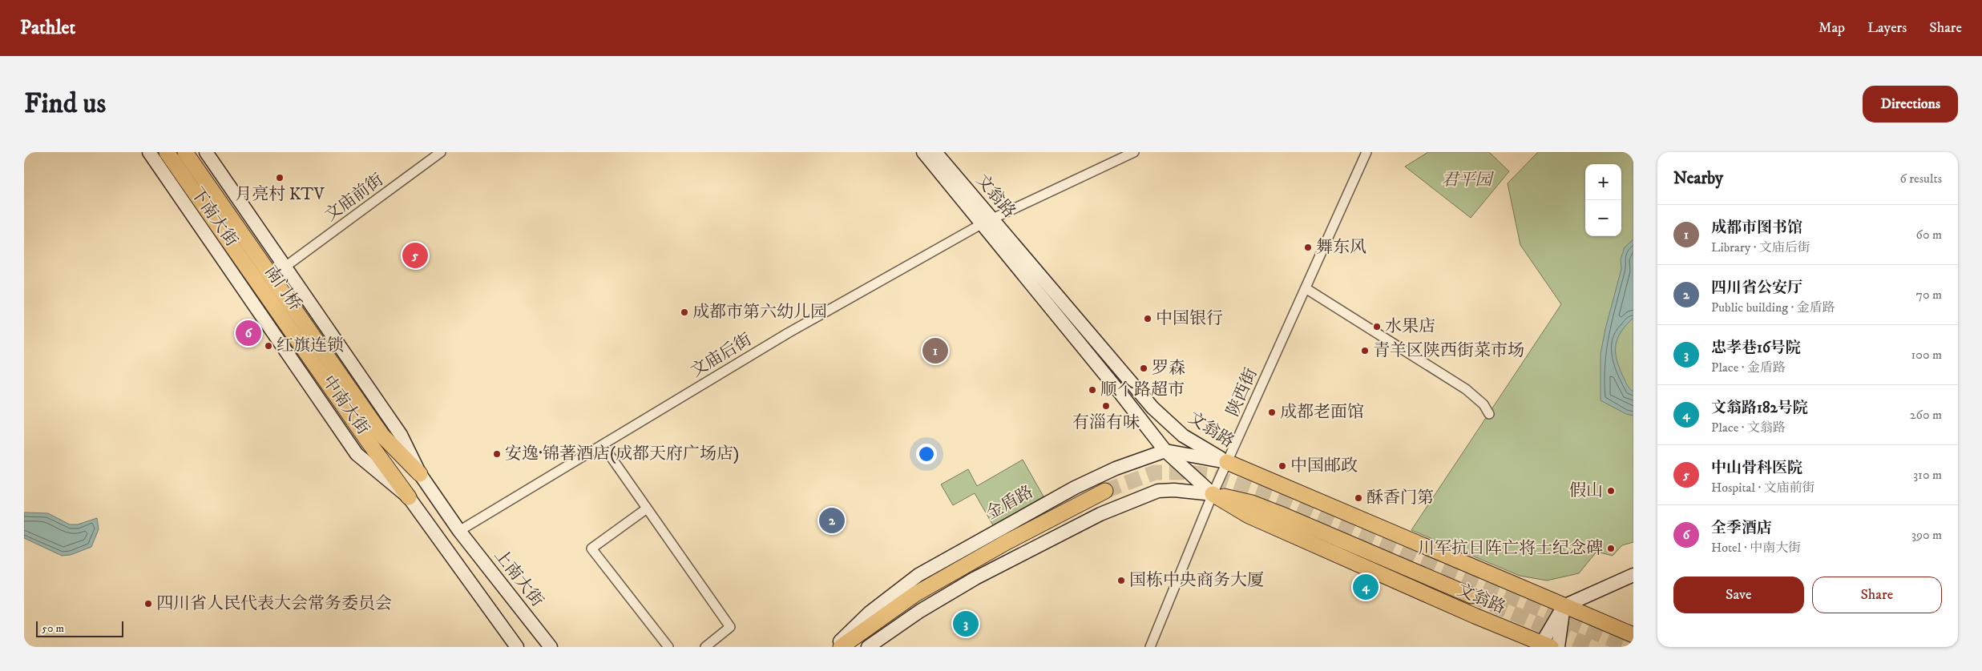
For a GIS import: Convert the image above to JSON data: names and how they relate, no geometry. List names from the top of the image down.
{
  "streets": {
    "main road": [
      "文翁路",
      "下南大街",
      "南门桥",
      "中南大街",
      "金盾路",
      "上南大街"
    ],
    "street": ["文庙前街", "文庙后街", "陕西街"]
  },
  "crossings": [
    ["文翁路", "文庙后街"],
    ["文翁路", "陕西街"],
    ["文翁路", "金盾路"],
    ["文庙前街", "下南大街"],
    ["文庙前街", "中南大街"],
    ["下南大街", "中南大街"],
    ["南门桥", "中南大街"],
    ["文庙后街", "中南大街"],
    ["文庙后街", "上南大街"],
    ["中南大街", "上南大街"]
  ],
  "parks": ["君平园"],
  "places": [
    "月亮村 KTV",
    "舞东风",
    "成都市第六幼儿园",
    "中国银行",
    "水果店",
    "红旗连锁",
    "青羊区陕西街菜市场",
    "罗森",
    "顺个路超市",
    "有淄有味",
    "成都老面馆",
    "安逸·锦著酒店(成都天府广场店)",
    "中国邮政",
    "假山",
    "酥香门第",
    "川军抗日阵亡将士纪念碑",
    "国栋中央商务大厦",
    "四川省人民代表大会常务委员会"
  ],
  "scale_bar": "50 m",
  "page": {
    "header": "Pathlet",
    "nav": ["Map", "Layers", "Share"],
    "buttons": [
      "Directions",
      ["Save", "Share"]
    ],
    "title": "Find us",
    "heading": ["Nearby", "6 results"],
    "map_buttons": ["+", "−"],
    "list": [
      {
        "mark": "1",
        "name": "成都市图书馆",
        "note": "Library · 文庙后街",
        "value": "60 m"
      },
      {
        "mark": "2",
        "name": "四川省公安厅",
        "note": "Public building · 金盾路",
        "value": "70 m"
      },
      {
        "mark": "3",
        "name": "忠孝巷16号院",
        "note": "Place · 金盾路",
        "value": "100 m"
      },
      {
        "mark": "4",
        "name": "文翁路182号院",
        "note": "Place · 文翁路",
        "value": "260 m"
      },
      {
        "mark": "5",
        "name": "中山骨科医院",
        "note": "Hospital · 文庙前街",
        "value": "310 m"
      },
      {
        "mark": "6",
        "name": "全季酒店",
        "note": "Hotel · 中南大街",
        "value": "390 m"
      }
    ],
    "pins": [
      "5",
      "6",
      "1",
      "2",
      "4",
      "3"
    ],
    "scale": "50 m"
  }
}
